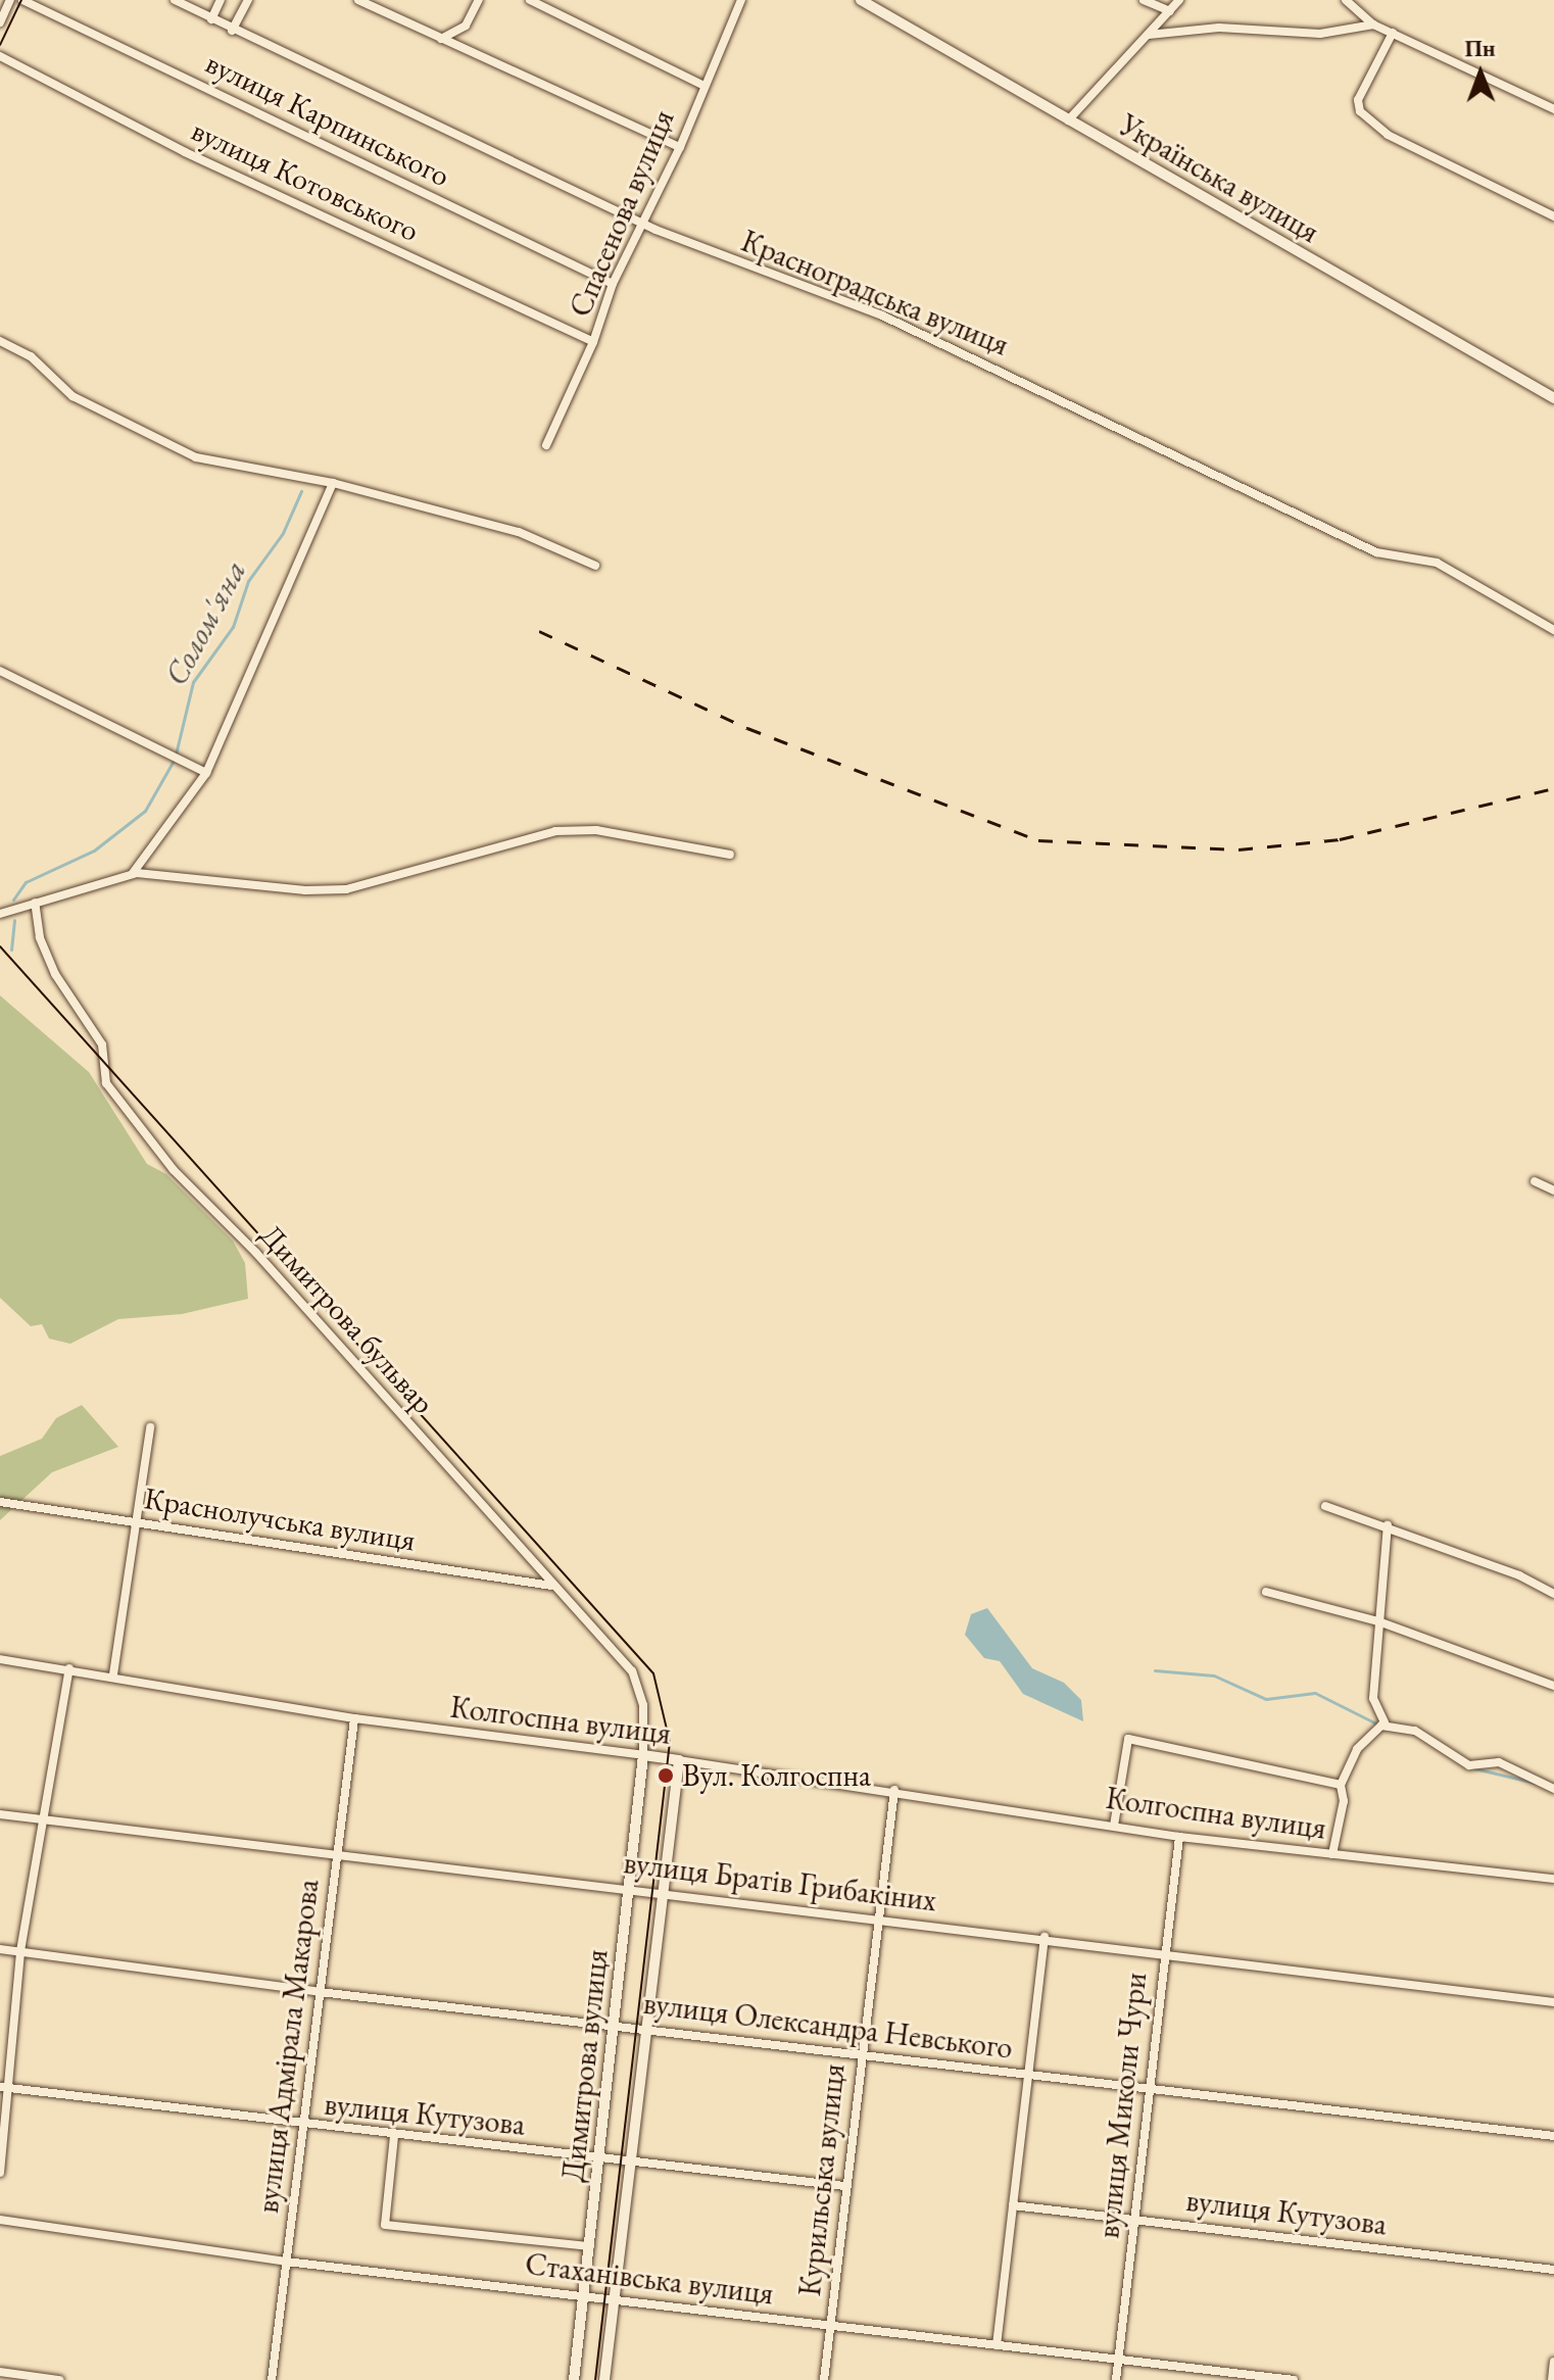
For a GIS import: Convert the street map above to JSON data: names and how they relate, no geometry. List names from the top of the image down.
{
  "streets": {
    "street": [
      "вулиця Карпинського",
      "Українська вулиця",
      "вулиця Котовського",
      "Спасенова вулиця",
      "Красноградська вулиця",
      "Димитрова бульвар",
      "Краснолучська вулиця",
      "Колгоспна вулиця",
      "вулиця Братів Грибакіних",
      "вулиця Олександра Невського",
      "вулиця Адмірала Макарова",
      "Димитрова вулиця",
      "вулиця Миколи Чури",
      "вулиця Кутузова",
      "Курильська вулиця",
      "Стаханівська вулиця"
    ]
  },
  "crossings": [
    ["вулиця Карпинського", "Спасенова вулиця"],
    ["вулиця Котовського", "Спасенова вулиця"],
    ["Спасенова вулиця", "Красноградська вулиця"],
    ["Димитрова бульвар", "Краснолучська вулиця"],
    ["Димитрова бульвар", "Колгоспна вулиця"],
    ["Димитрова бульвар", "Димитрова вулиця"],
    ["Колгоспна вулиця", "вулиця Адмірала Макарова"],
    ["Колгоспна вулиця", "Димитрова вулиця"],
    ["Колгоспна вулиця", "вулиця Миколи Чури"],
    ["Колгоспна вулиця", "Курильська вулиця"],
    ["вулиця Братів Грибакіних", "вулиця Адмірала Макарова"],
    ["вулиця Братів Грибакіних", "Димитрова вулиця"],
    ["вулиця Братів Грибакіних", "вулиця Миколи Чури"],
    ["вулиця Братів Грибакіних", "Курильська вулиця"],
    ["вулиця Олександра Невського", "вулиця Адмірала Макарова"],
    ["вулиця Олександра Невського", "Димитрова вулиця"],
    ["вулиця Олександра Невського", "вулиця Миколи Чури"],
    ["вулиця Олександра Невського", "Курильська вулиця"],
    ["вулиця Адмірала Макарова", "вулиця Кутузова"],
    ["вулиця Адмірала Макарова", "Стаханівська вулиця"],
    ["Димитрова вулиця", "вулиця Кутузова"],
    ["Димитрова вулиця", "Стаханівська вулиця"],
    ["вулиця Миколи Чури", "вулиця Кутузова"],
    ["вулиця Миколи Чури", "Стаханівська вулиця"],
    ["вулиця Кутузова", "Курильська вулиця"],
    ["Курильська вулиця", "Стаханівська вулиця"]
  ],
  "water": ["Солом'яна"],
  "places": ["Вул. Колгоспна"],
  "north": "top"
}
